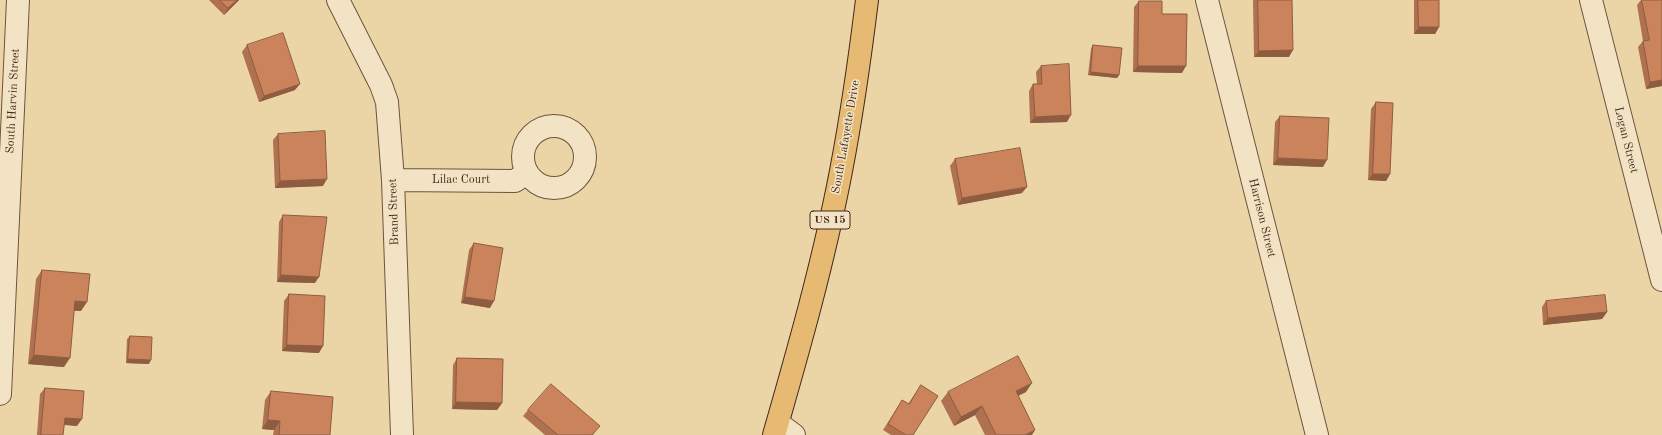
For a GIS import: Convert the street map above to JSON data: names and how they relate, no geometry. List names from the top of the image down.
{
  "streets": {
    "main road": ["South Lafayette Drive", "US 15"],
    "street": [
      "South Harvin Street",
      "Logan Street",
      "Lilac Court",
      "Brand Street",
      "Harrison Street"
    ]
  },
  "crossings": [
    ["Lilac Court", "Brand Street"]
  ]
}
